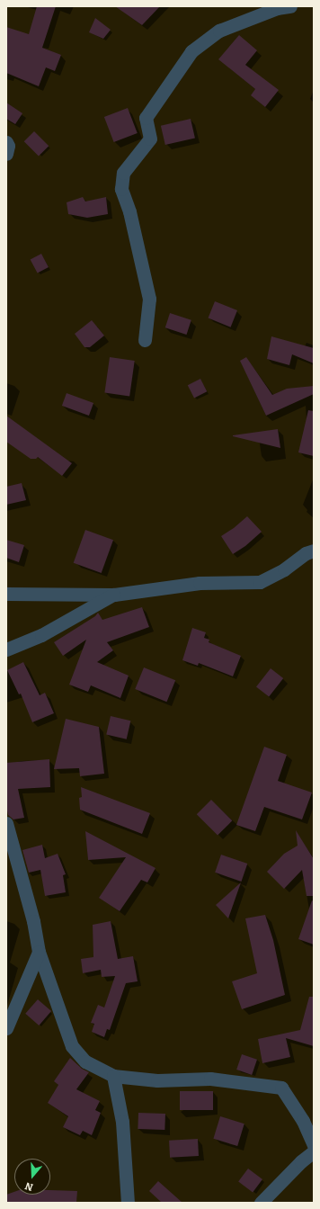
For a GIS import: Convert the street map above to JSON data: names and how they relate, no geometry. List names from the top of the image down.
{
  "north": "bottom"
}
